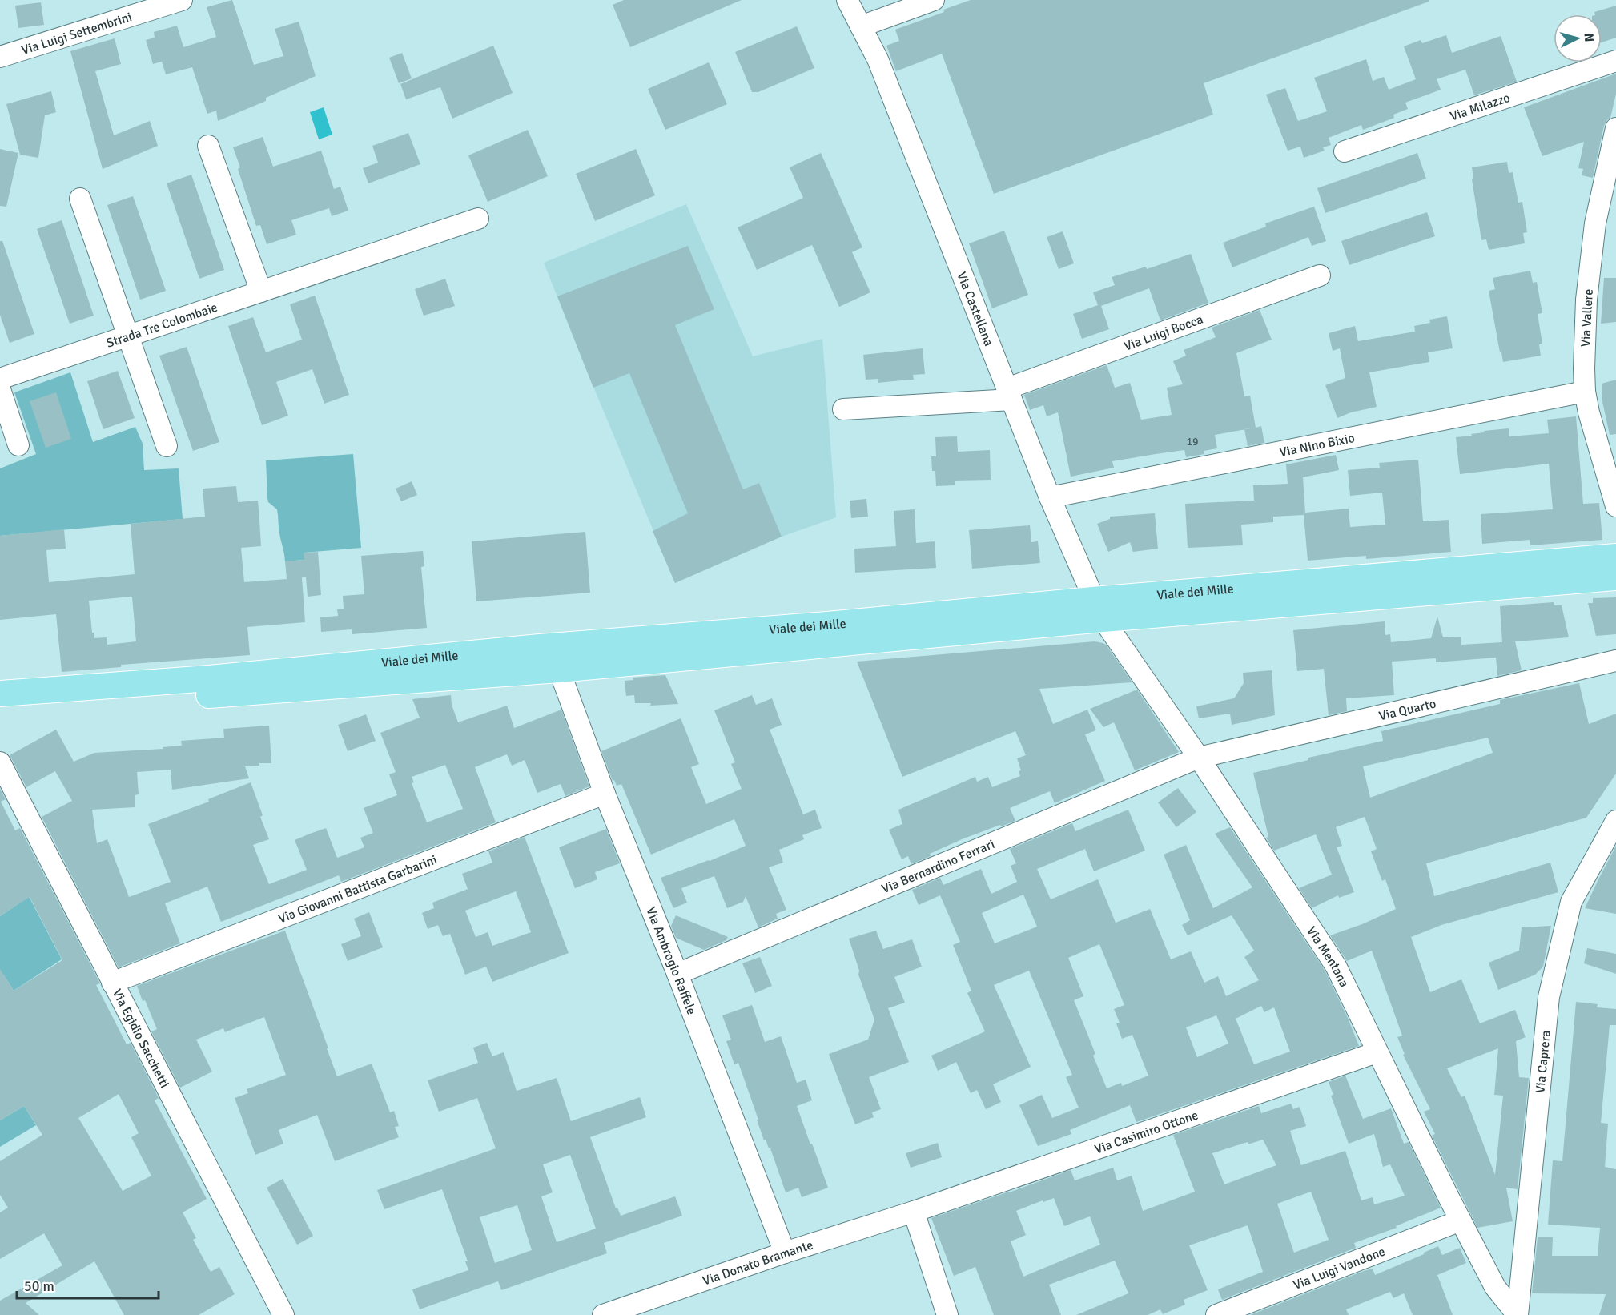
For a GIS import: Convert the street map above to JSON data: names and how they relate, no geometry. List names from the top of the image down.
{
  "streets": {
    "main road": ["Viale dei Mille"],
    "street": [
      "Via Luigi Settembrini",
      "Via Milazzo",
      "Via Castellana",
      "Via Vallere",
      "Strada Tre Colombaie",
      "Via Luigi Bocca",
      "Via Nino Bixio",
      "Via Quarto",
      "Via Bernardino Ferrari",
      "Via Giovanni Battista Garbarini",
      "Via Mentana",
      "Via Ambrogio Raffele",
      "Via Egidio Sacchetti",
      "Via Caprera",
      "Via Casimiro Ottone",
      "Via Donato Bramante",
      "Via Luigi Vandone"
    ]
  },
  "crossings": [
    ["Via Castellana", "Via Luigi Bocca"],
    ["Via Castellana", "Via Nino Bixio"],
    ["Via Castellana", "Viale dei Mille"],
    ["Via Castellana", "Via Mentana"],
    ["Via Vallere", "Via Nino Bixio"],
    ["Viale dei Mille", "Via Mentana"],
    ["Viale dei Mille", "Via Ambrogio Raffele"],
    ["Via Quarto", "Via Bernardino Ferrari"],
    ["Via Quarto", "Via Mentana"],
    ["Via Bernardino Ferrari", "Via Mentana"],
    ["Via Bernardino Ferrari", "Via Ambrogio Raffele"],
    ["Via Giovanni Battista Garbarini", "Via Ambrogio Raffele"],
    ["Via Giovanni Battista Garbarini", "Via Egidio Sacchetti"],
    ["Via Mentana", "Via Caprera"],
    ["Via Mentana", "Via Casimiro Ottone"],
    ["Via Mentana", "Via Luigi Vandone"],
    ["Via Ambrogio Raffele", "Via Donato Bramante"],
    ["Via Casimiro Ottone", "Via Donato Bramante"]
  ],
  "house_numbers": ["19"],
  "scale_bar": "50 m",
  "north": "right"
}
